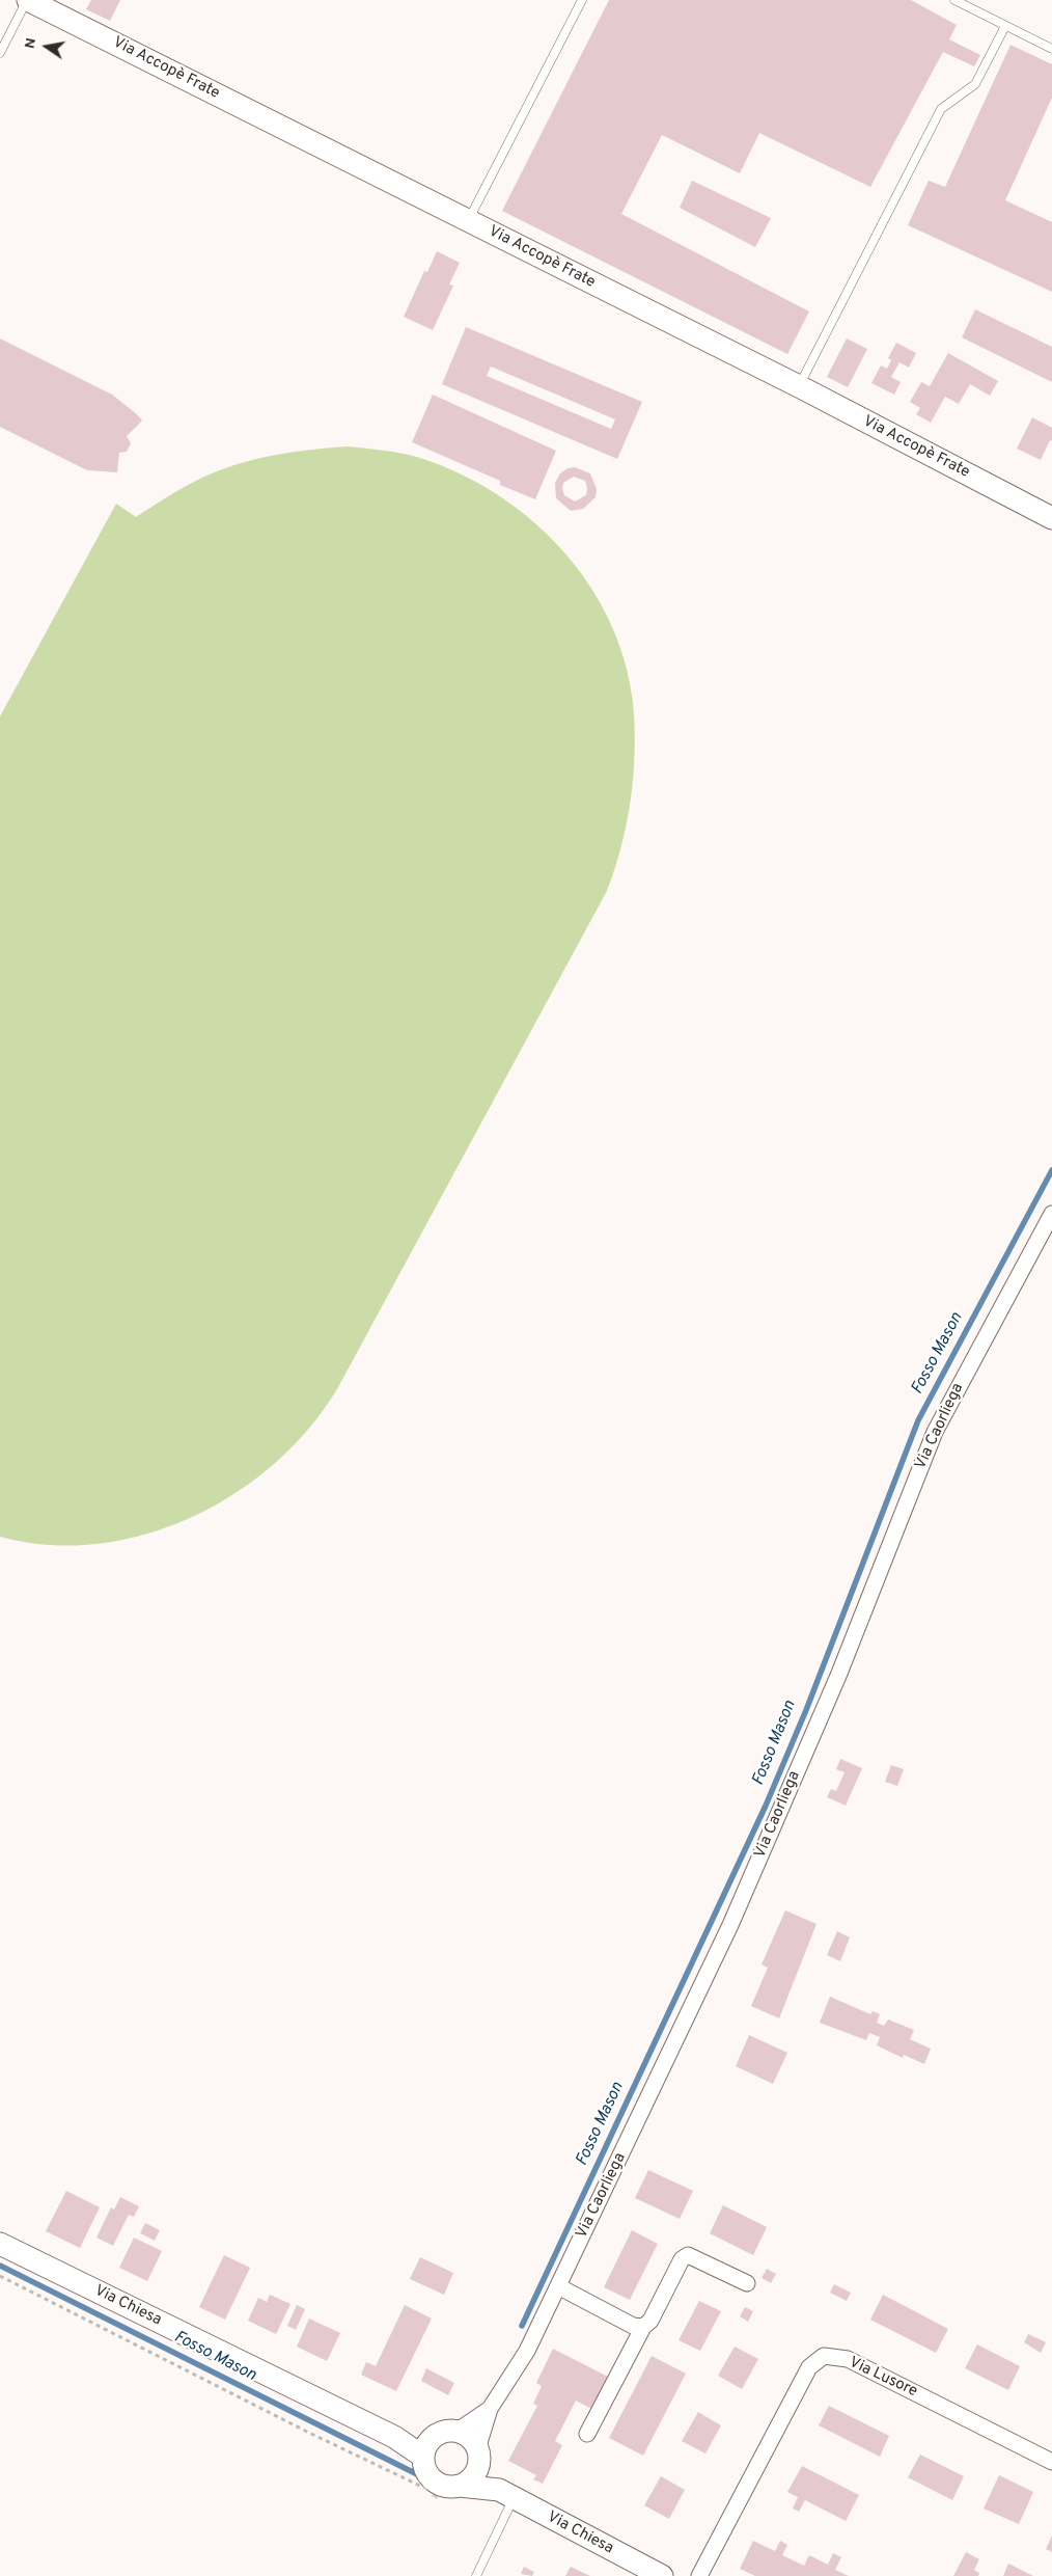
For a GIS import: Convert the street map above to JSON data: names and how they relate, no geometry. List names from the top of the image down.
{
  "streets": {
    "main road": ["Via Accopè Frate", "Via Chiesa"],
    "street": ["Via Caorliega", "Via Lusore"]
  },
  "crossings": [
    ["Via Caorliega", "Via Chiesa"]
  ],
  "water": ["Fosso Mason"],
  "north": "left"
}
